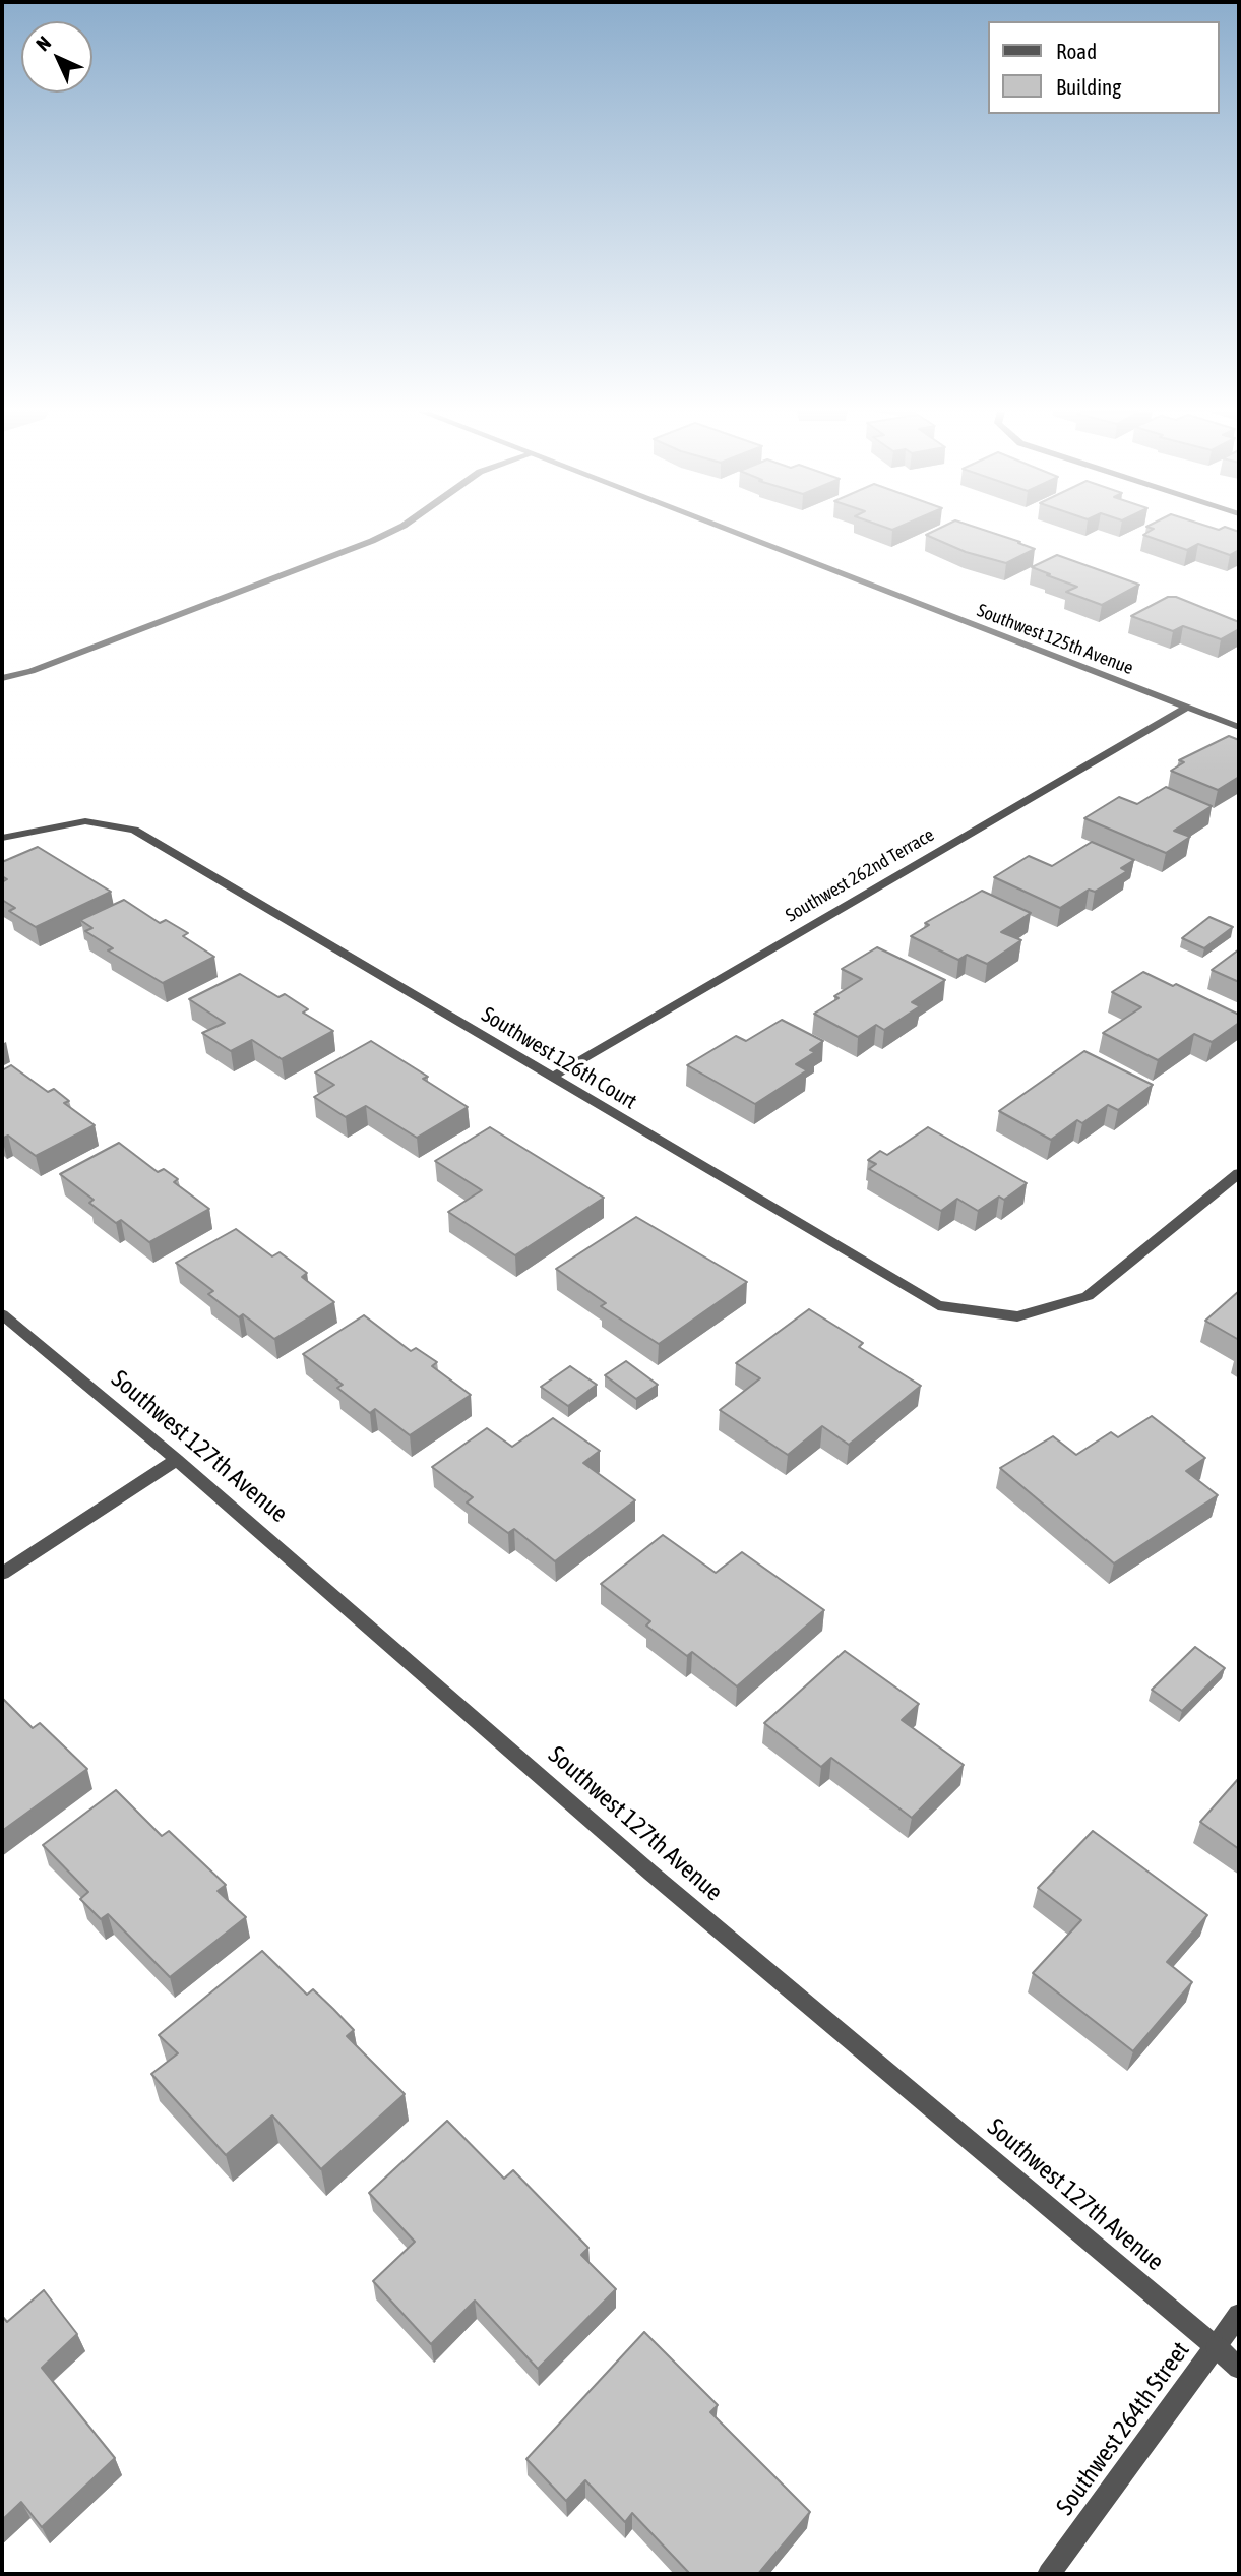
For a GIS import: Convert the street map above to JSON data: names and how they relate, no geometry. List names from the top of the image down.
{
  "streets": {
    "street": [
      "Southwest 125th Avenue",
      "Southwest 262nd Terrace",
      "Southwest 126th Court",
      "Southwest 127th Avenue",
      "Southwest 264th Street"
    ]
  },
  "crossings": [
    ["Southwest 125th Avenue", "Southwest 262nd Terrace"],
    ["Southwest 262nd Terrace", "Southwest 126th Court"],
    ["Southwest 127th Avenue", "Southwest 264th Street"]
  ],
  "legend": ["Road", "Building"],
  "north": "top left"
}
